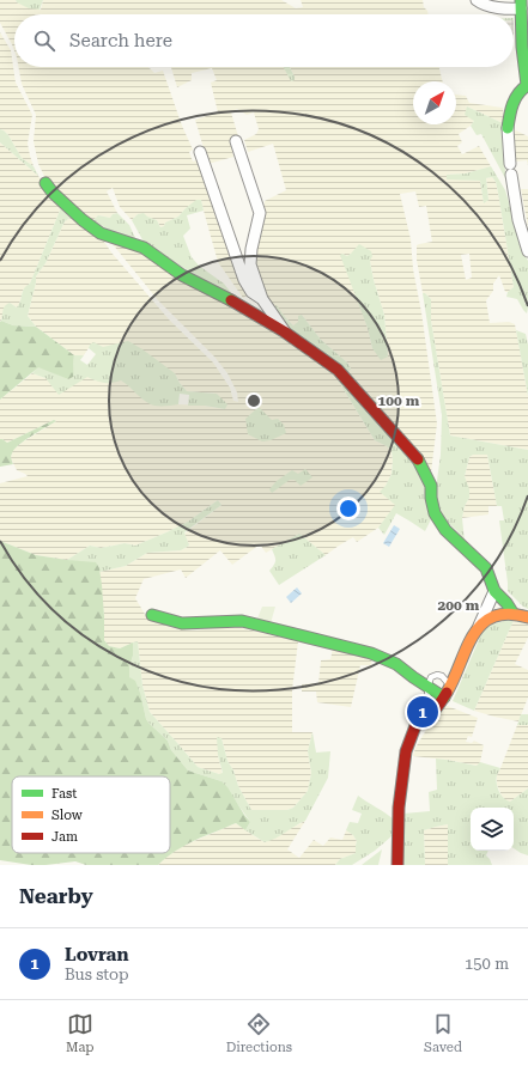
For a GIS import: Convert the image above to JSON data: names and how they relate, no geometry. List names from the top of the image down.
{
  "legend": ["Fast", "Slow", "Jam"],
  "north": "top right",
  "page": {
    "search": "Search here",
    "pins": "1",
    "heading": "Nearby",
    "list": [
      {
        "mark": "1",
        "name": "Lovran",
        "note": "Bus stop",
        "value": "150 m"
      }
    ],
    "nav": ["Map", "Directions", "Saved"]
  },
  "rings": ["100 m", "200 m"]
}
